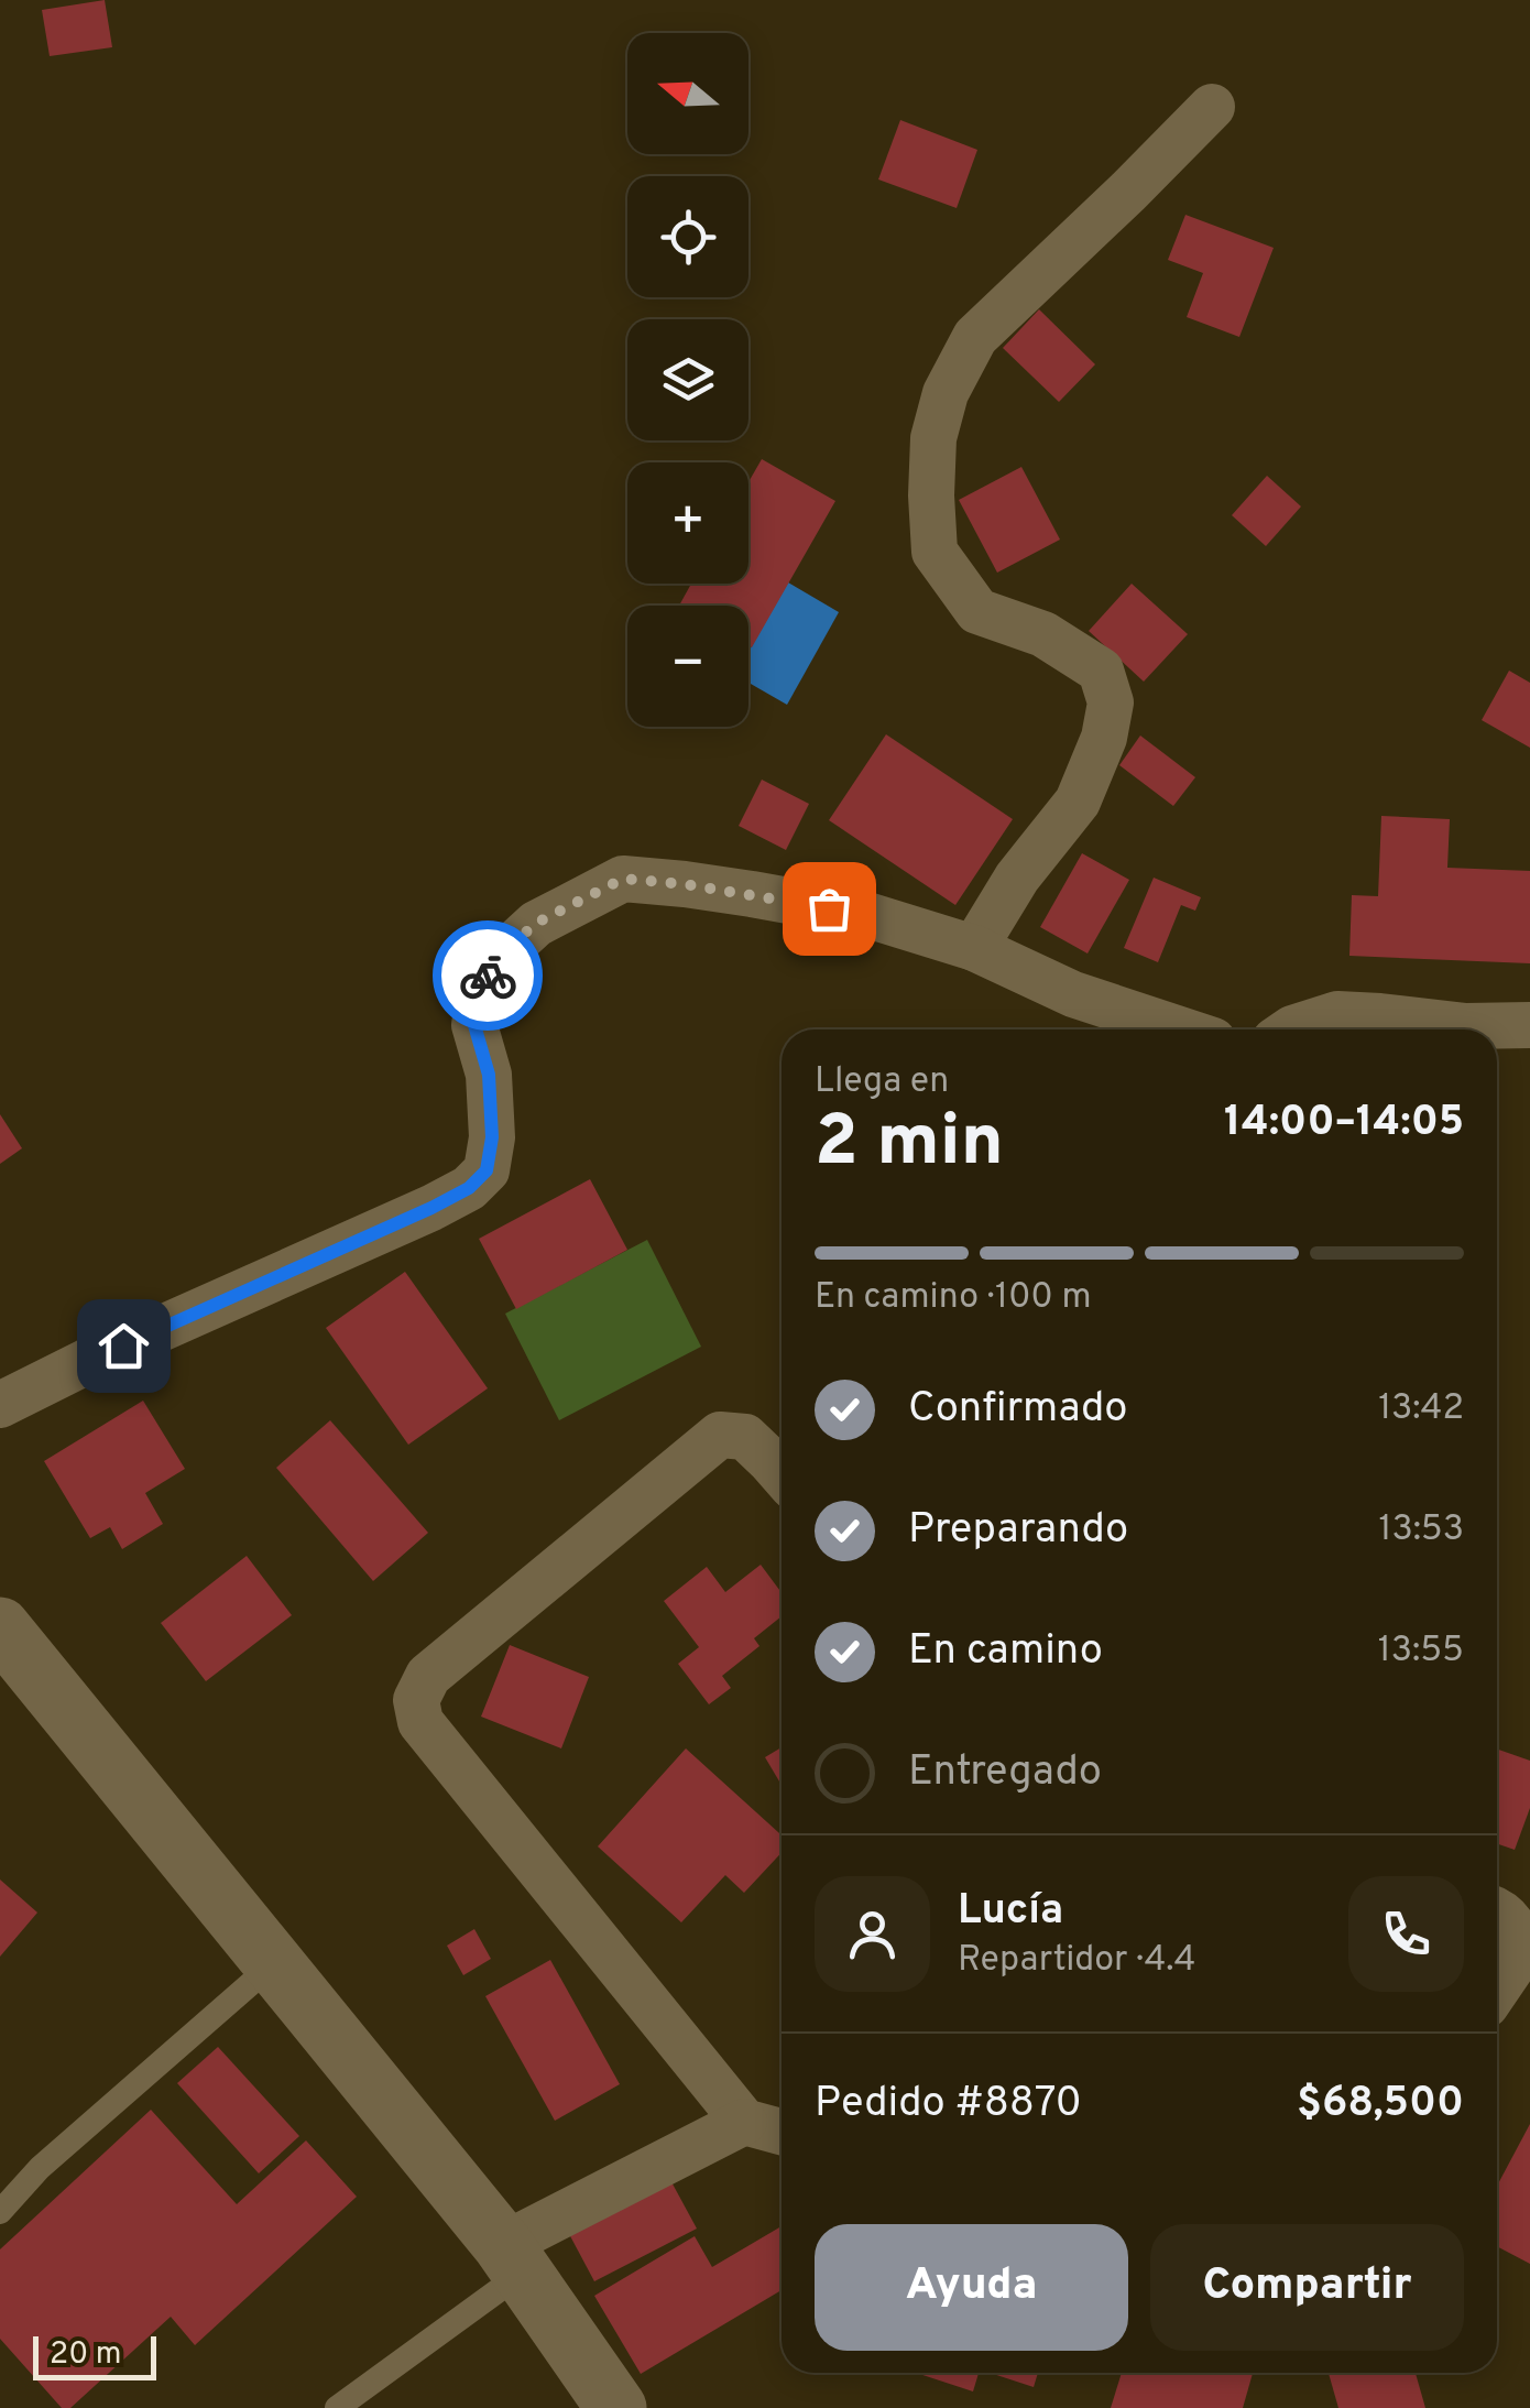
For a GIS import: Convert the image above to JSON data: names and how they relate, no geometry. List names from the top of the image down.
{
  "scale_bar": "20 m",
  "north": "left",
  "page": {
    "map_buttons": ["+", "−"],
    "heading": ["2 min", "Llega en", "14:00–14:05"],
    "panel": [
      "Lucía",
      "Repartidor · 4.4",
      "Pedido #8870",
      "$68,500"
    ],
    "bar": "En camino · 100 m",
    "list": [
      ["Confirmado", "13:42"],
      ["Preparando", "13:53"],
      ["En camino", "13:55"],
      "Entregado"
    ],
    "buttons": ["Ayuda", "Compartir"],
    "scale": "20 m"
  }
}
